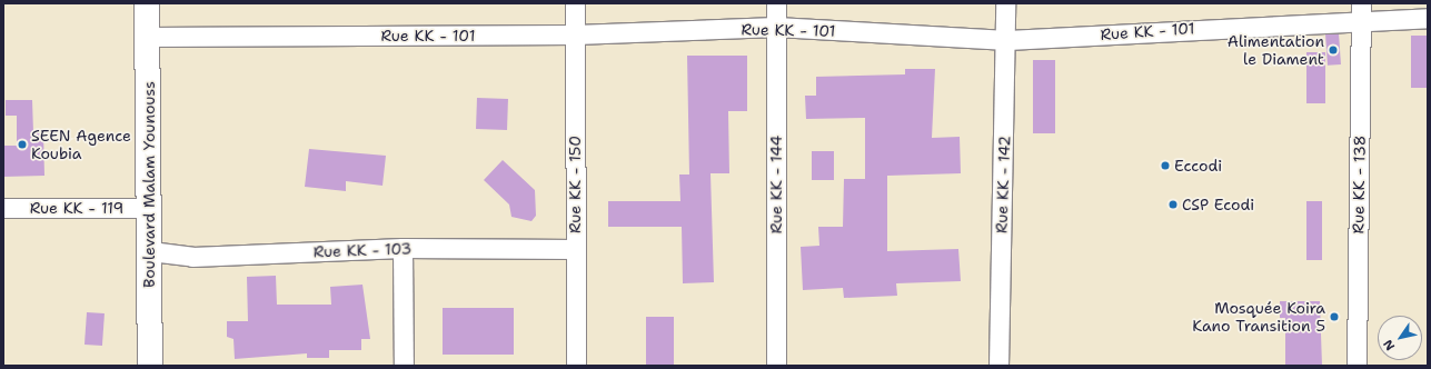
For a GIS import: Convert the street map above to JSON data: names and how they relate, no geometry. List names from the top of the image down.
{
  "streets": {
    "main road": ["Boulevard Malam Younouss"],
    "street": [
      "Rue KK - 101",
      "Rue KK - 150",
      "Rue KK - 144",
      "Rue KK - 142",
      "Rue KK - 138",
      "Rue KK - 119",
      "Rue KK - 103"
    ]
  },
  "crossings": [
    ["Rue KK - 101", "Boulevard Malam Younouss"],
    ["Rue KK - 101", "Rue KK - 150"],
    ["Rue KK - 101", "Rue KK - 144"],
    ["Rue KK - 101", "Rue KK - 142"],
    ["Rue KK - 101", "Rue KK - 138"],
    ["Boulevard Malam Younouss", "Rue KK - 119"],
    ["Boulevard Malam Younouss", "Rue KK - 103"],
    ["Rue KK - 150", "Rue KK - 103"]
  ],
  "places": [
    "Alimentation le Diament",
    "SEEN Agence Koubia",
    "Eccodi",
    "CSP Ecodi",
    "Mosquée Koira Kano Transition 5"
  ],
  "north": "bottom left"
}
